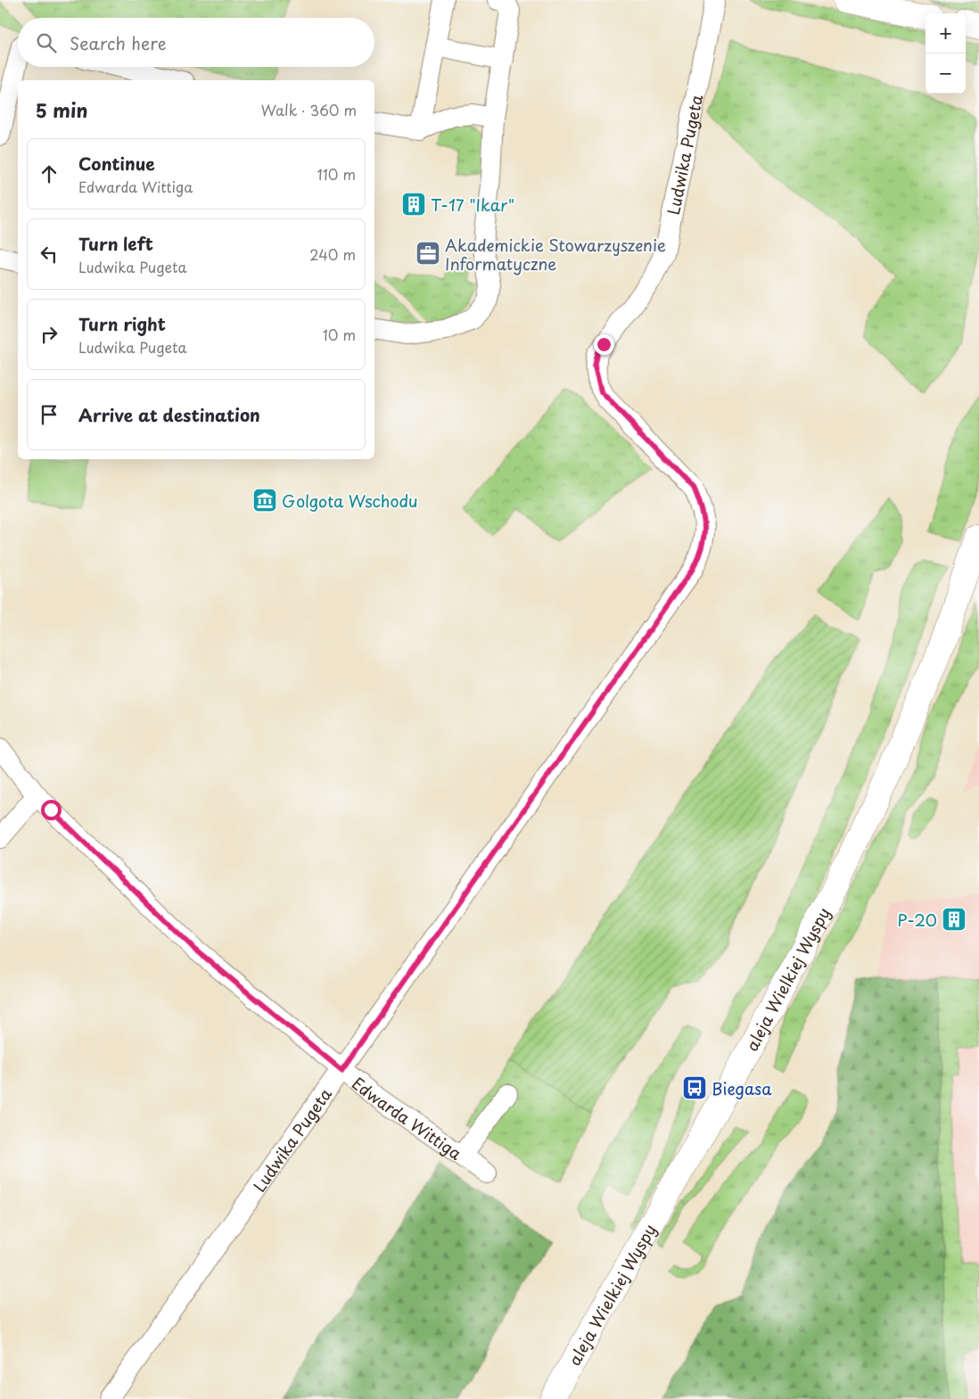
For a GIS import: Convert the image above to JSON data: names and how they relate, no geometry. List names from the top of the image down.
{
  "streets": {
    "main road": ["aleja Wielkiej Wyspy"],
    "street": ["Ludwika Pugeta", "Edwarda Wittiga"]
  },
  "crossings": [
    ["Ludwika Pugeta", "Edwarda Wittiga"]
  ],
  "places": {
    "building": ["T-17 \"Ikar\"", "P-20"],
    "office": ["Akademickie Stowarzyszenie Informatyczne"],
    "museum": ["Golgota Wschodu"],
    "bus stop": ["Biegasa"]
  },
  "page": {
    "map_buttons": ["+", "−"],
    "search": "Search here",
    "heading": ["5 min", "Walk · 360 m"],
    "list": [
      ["Continue", "Edwarda Wittiga", "110 m"],
      ["Turn left", "Ludwika Pugeta", "240 m"],
      ["Turn right", "Ludwika Pugeta", "10 m"],
      "Arrive at destination"
    ]
  }
}
